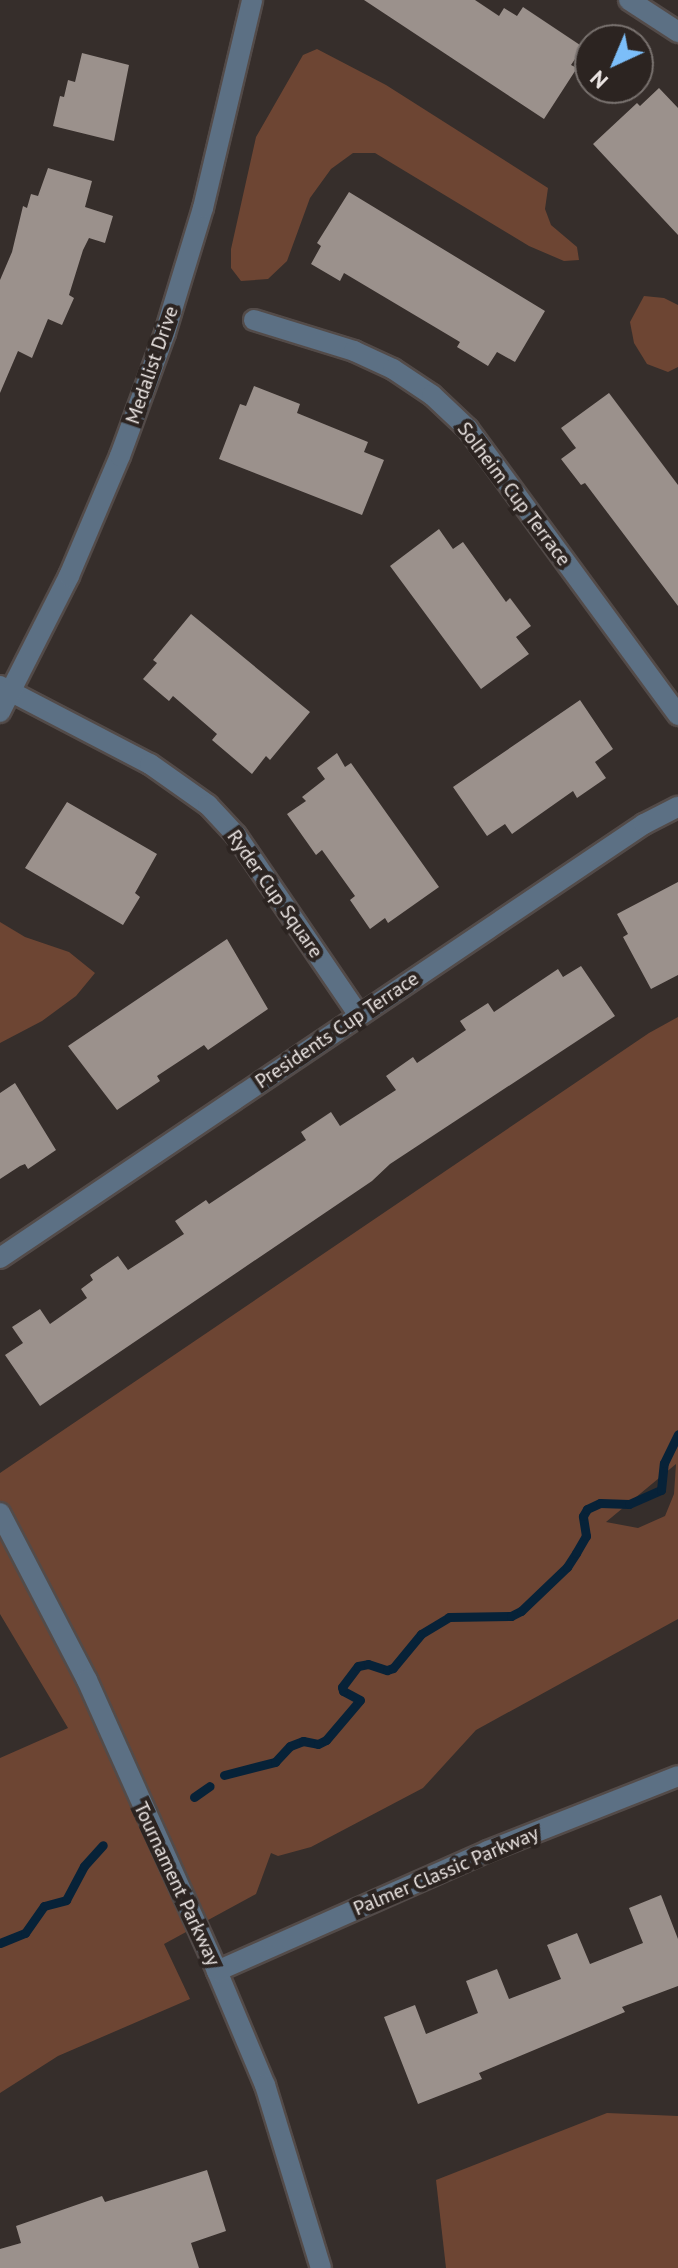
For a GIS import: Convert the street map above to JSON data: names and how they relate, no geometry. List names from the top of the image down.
{
  "streets": {
    "street": [
      "Medalist Drive",
      "Solheim Cup Terrace",
      "Ryder Cup Square",
      "Presidents Cup Terrace",
      "Palmer Classic Parkway",
      "Tournament Parkway"
    ]
  },
  "crossings": [
    ["Medalist Drive", "Ryder Cup Square"],
    ["Ryder Cup Square", "Presidents Cup Terrace"],
    ["Palmer Classic Parkway", "Tournament Parkway"]
  ],
  "north": "bottom left"
}
